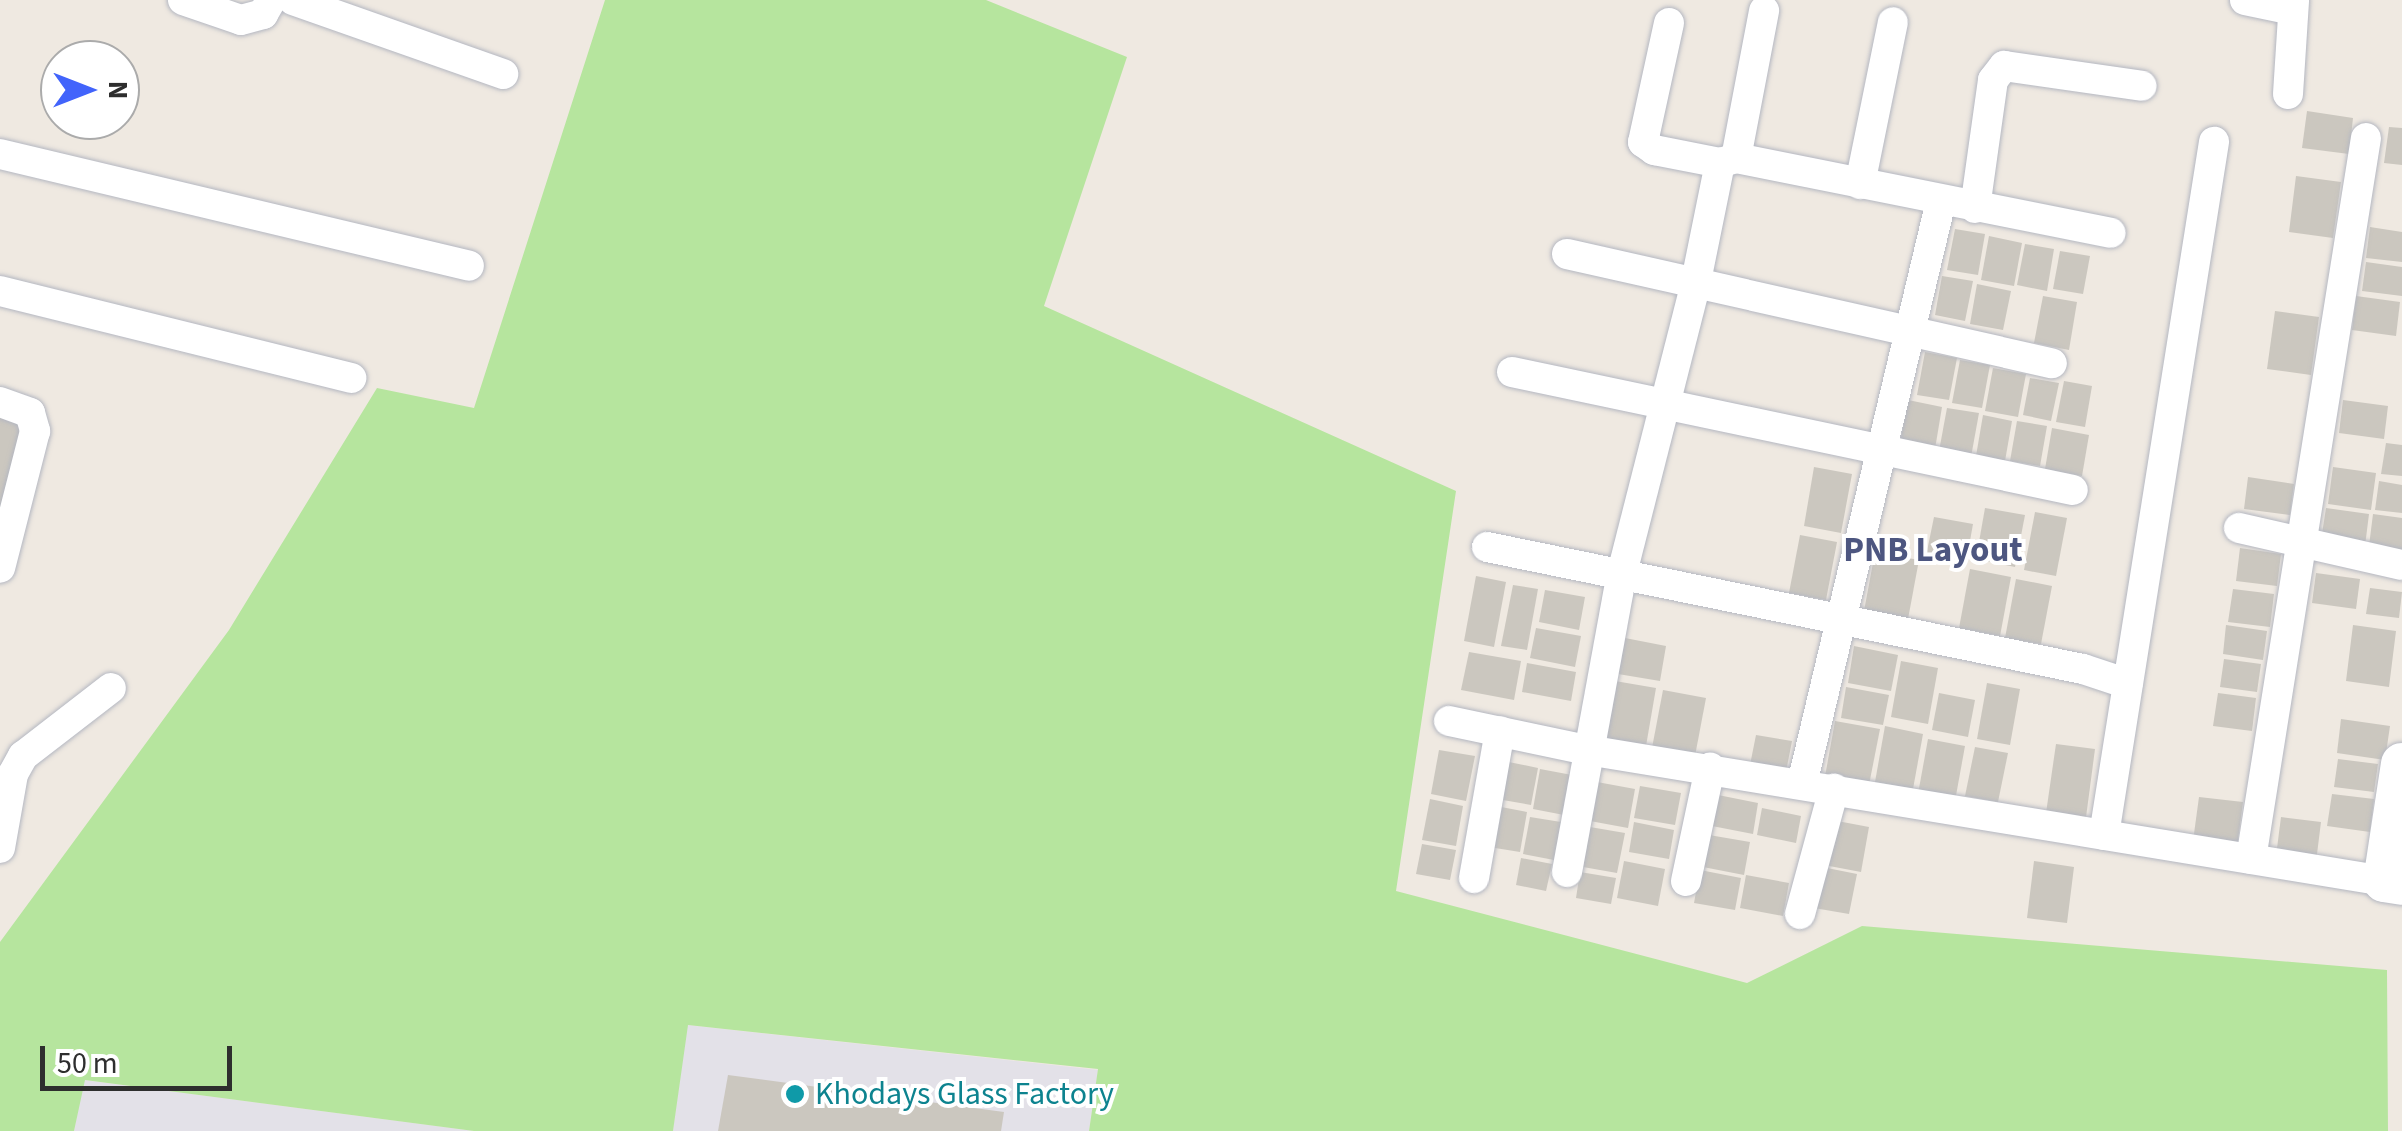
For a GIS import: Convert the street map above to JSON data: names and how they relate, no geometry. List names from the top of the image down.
{
  "districts": ["PNB Layout"],
  "places": ["Khodays Glass Factory"],
  "scale_bar": "50 m",
  "north": "right"
}
